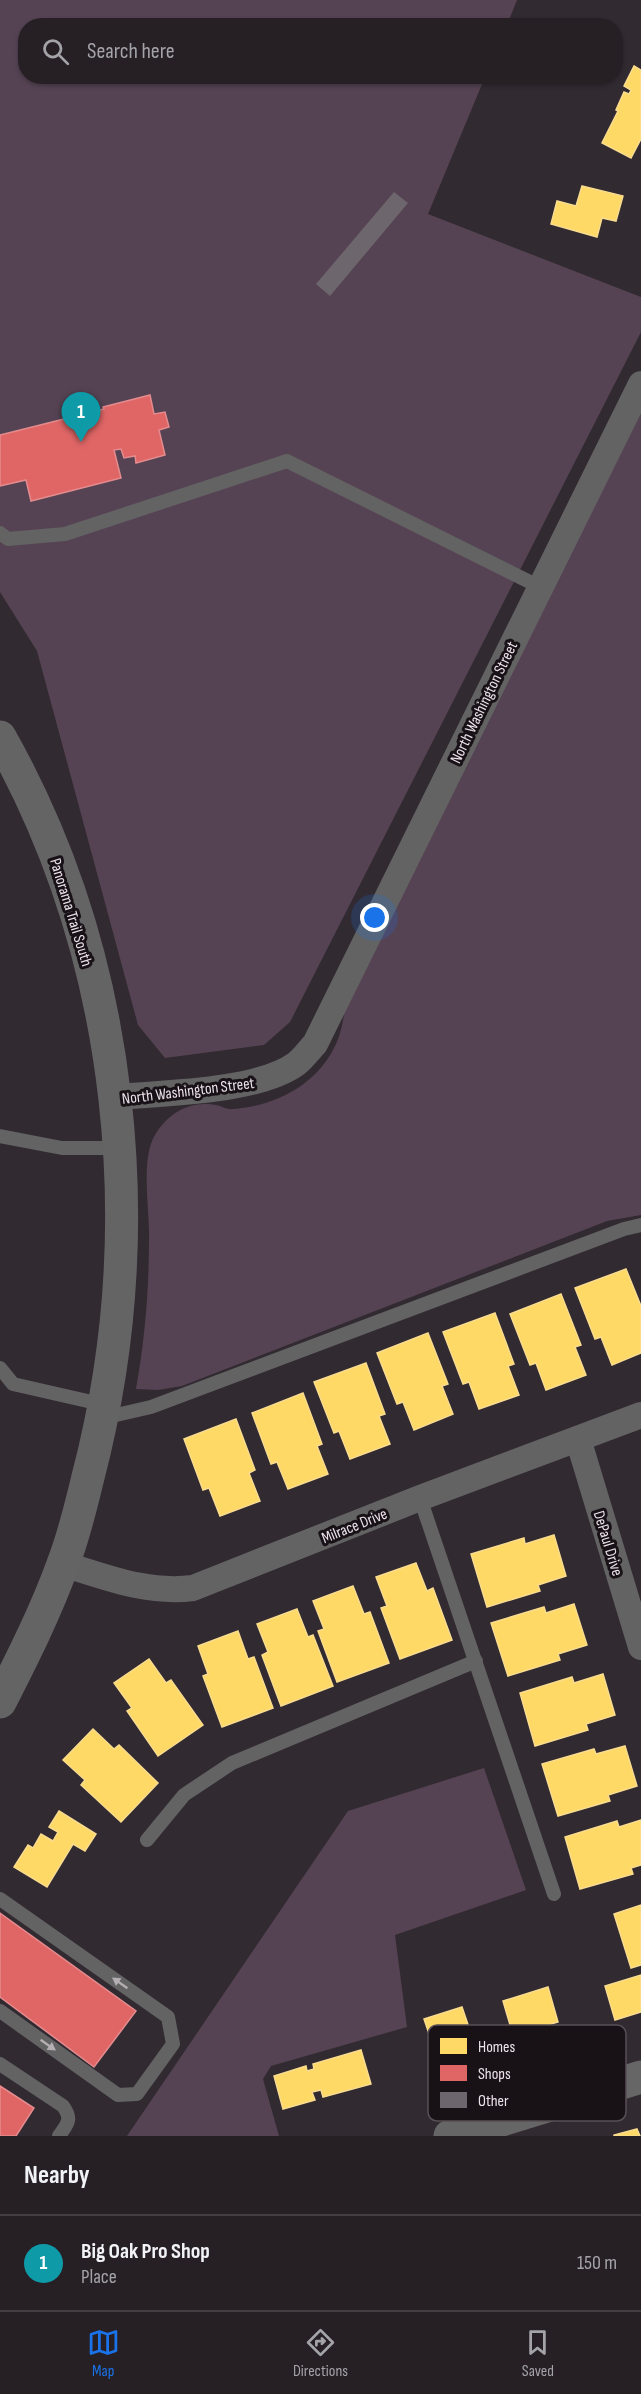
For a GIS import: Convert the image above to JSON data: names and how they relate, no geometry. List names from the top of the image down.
{
  "streets": {
    "main road": ["North Washington Street", "Panorama Trail South"],
    "street": ["Milrace Drive", "DePaul Drive"]
  },
  "crossings": [
    ["North Washington Street", "Panorama Trail South"],
    ["North Washington Street", "Milrace Drive"],
    ["Milrace Drive", "DePaul Drive"]
  ],
  "legend": ["Homes", "Shops", "Other"],
  "page": {
    "search": "Search here",
    "pins": "1",
    "heading": "Nearby",
    "list": [
      {
        "mark": "1",
        "name": "Big Oak Pro Shop",
        "note": "Place",
        "value": "150 m"
      }
    ],
    "nav": ["Map", "Directions", "Saved"]
  }
}
